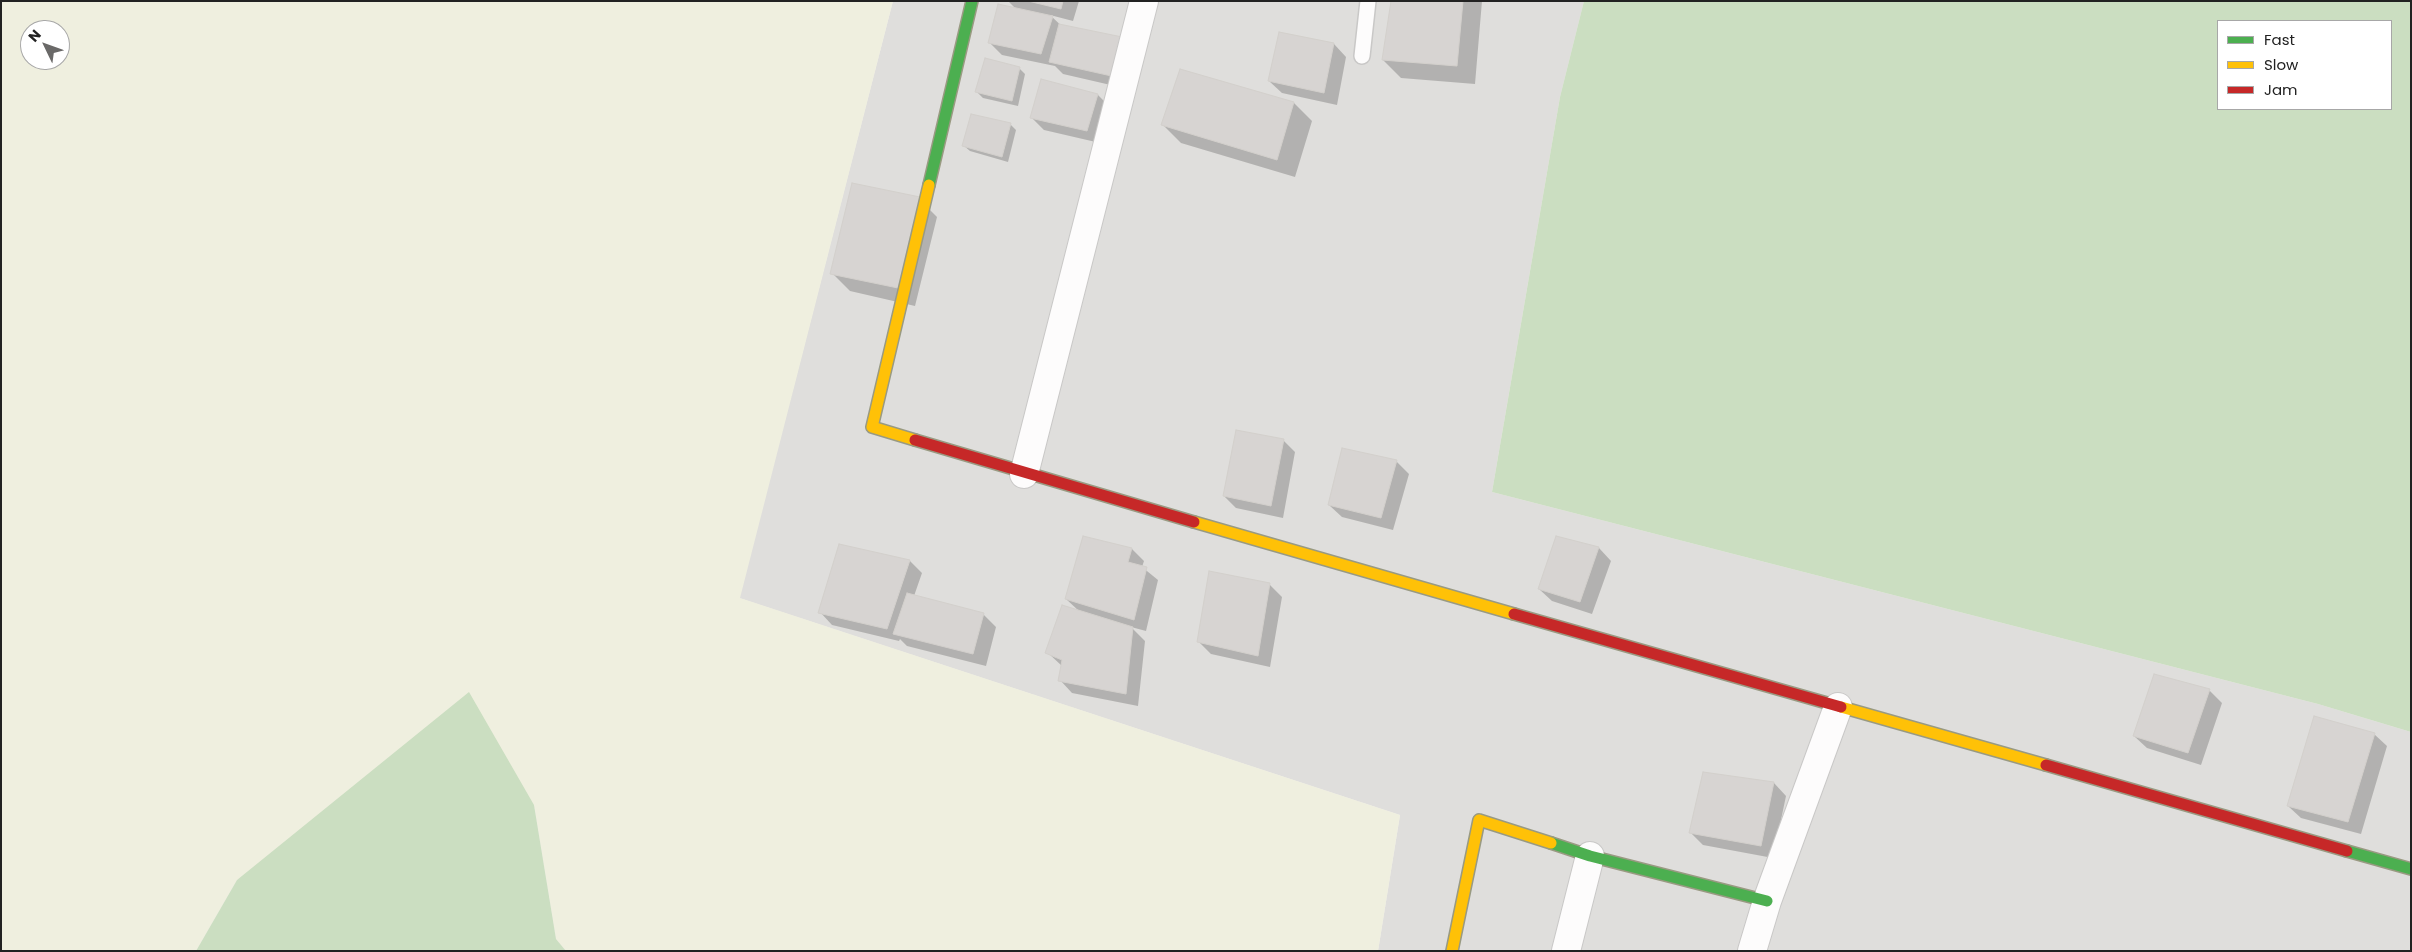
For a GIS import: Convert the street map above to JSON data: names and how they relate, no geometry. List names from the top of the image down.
{
  "legend": ["Fast", "Slow", "Jam"],
  "north": "top left"
}
